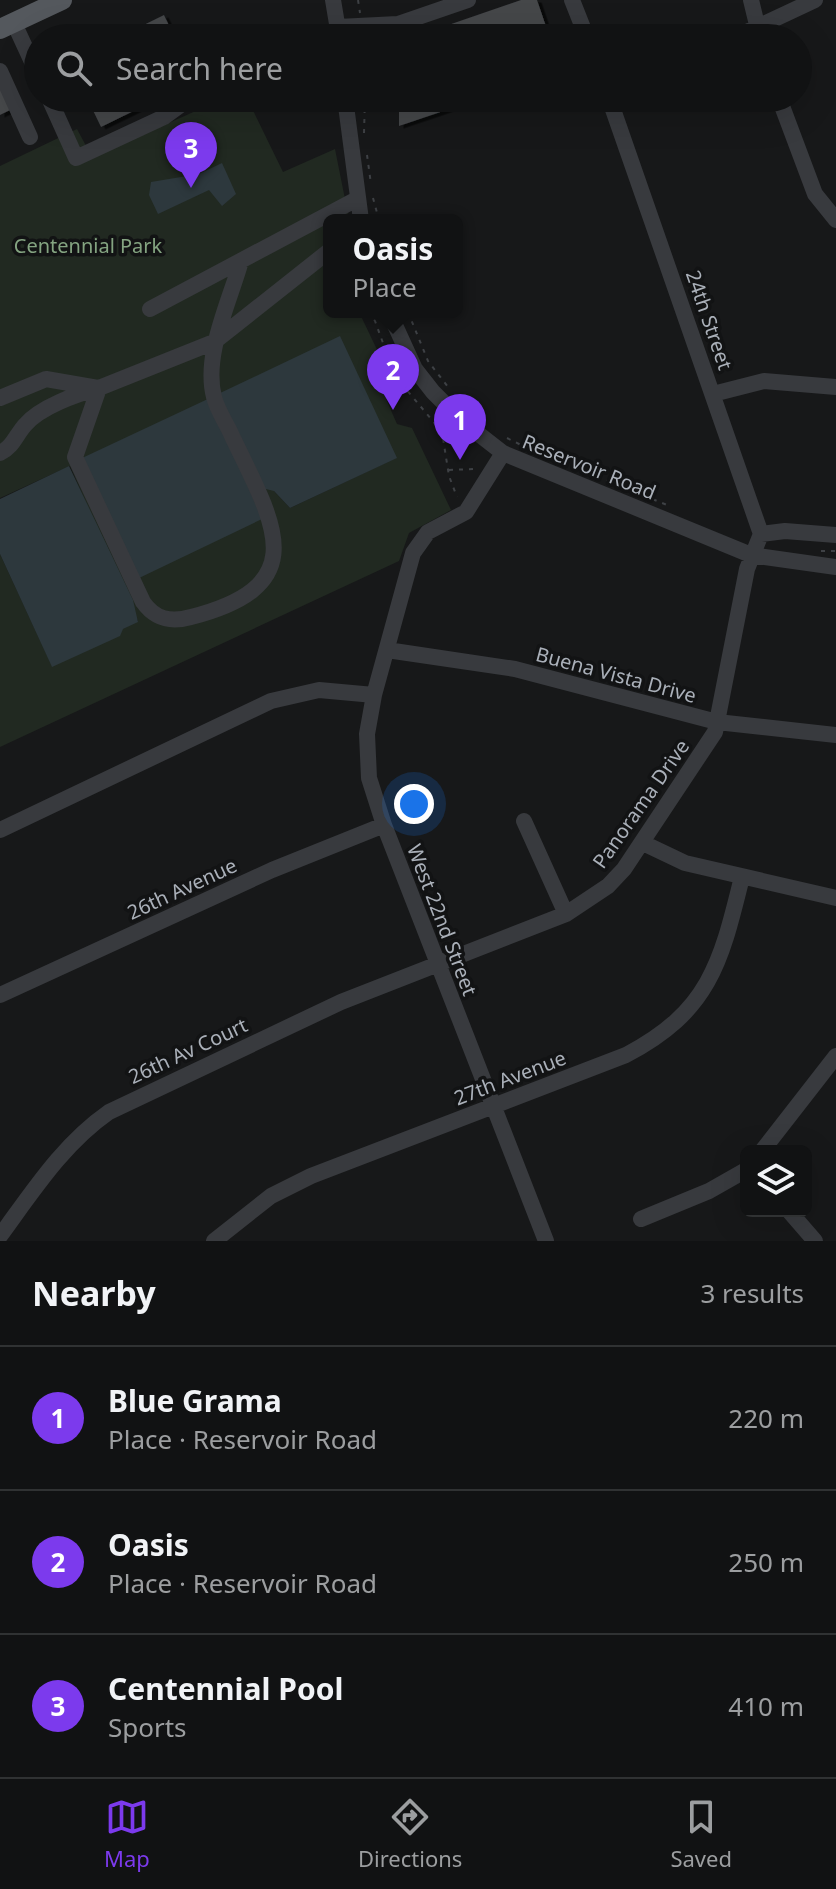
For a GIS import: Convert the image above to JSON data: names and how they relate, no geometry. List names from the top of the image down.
{
  "streets": {
    "street": [
      "24th Street",
      "Reservoir Road",
      "Buena Vista Drive",
      "Panorama Drive",
      "26th Avenue",
      "West 22nd Street",
      "26th Av Court",
      "27th Avenue"
    ]
  },
  "crossings": [
    ["Reservoir Road", "Panorama Drive"],
    ["Reservoir Road", "West 22nd Street"],
    ["Buena Vista Drive", "Panorama Drive"],
    ["Buena Vista Drive", "West 22nd Street"],
    ["Panorama Drive", "West 22nd Street"],
    ["Panorama Drive", "26th Av Court"],
    ["26th Avenue", "West 22nd Street"],
    ["West 22nd Street", "26th Av Court"],
    ["West 22nd Street", "27th Avenue"]
  ],
  "parks": ["Centennial Park"],
  "page": {
    "search": "Search here",
    "pins": ["3", "2", "1"],
    "popup": ["Oasis", "Place"],
    "heading": ["Nearby", "3 results"],
    "list": [
      {
        "mark": "1",
        "name": "Blue Grama",
        "note": "Place · Reservoir Road",
        "value": "220 m"
      },
      {
        "mark": "2",
        "name": "Oasis",
        "note": "Place · Reservoir Road",
        "value": "250 m"
      },
      {
        "mark": "3",
        "name": "Centennial Pool",
        "note": "Sports",
        "value": "410 m"
      }
    ],
    "nav": ["Map", "Directions", "Saved"]
  }
}
